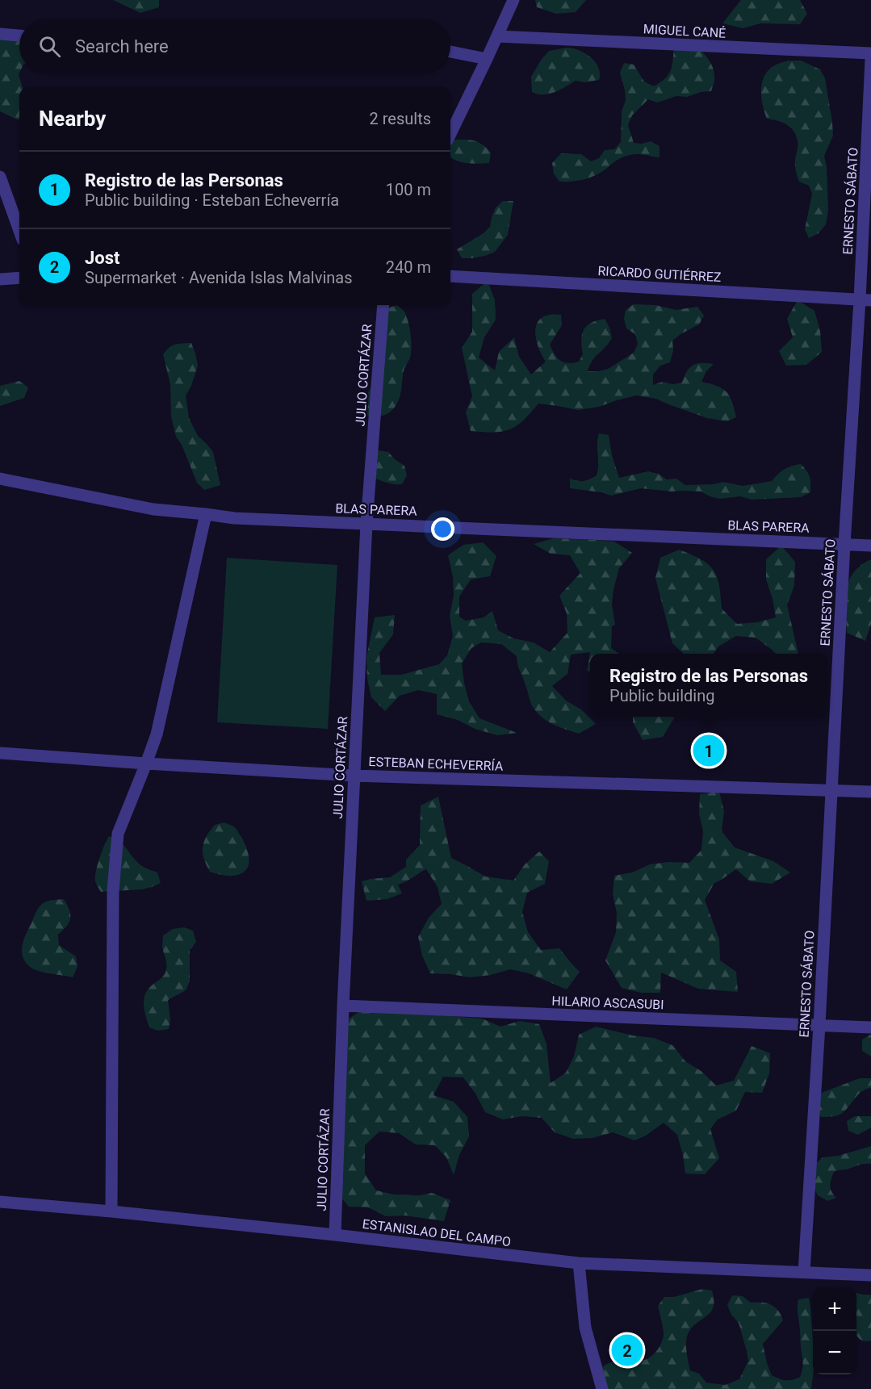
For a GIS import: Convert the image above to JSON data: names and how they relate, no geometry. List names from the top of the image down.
{
  "streets": {
    "street": [
      "MIGUEL CANÉ",
      "ERNESTO SÁBATO",
      "RICARDO GUTIÉRREZ",
      "JULIO CORTÁZAR",
      "BLAS PARERA",
      "ESTEBAN ECHEVERRÍA",
      "HILARIO ASCASUBI",
      "ESTANISLAO DEL CAMPO"
    ]
  },
  "crossings": [
    ["ERNESTO SÁBATO", "RICARDO GUTIÉRREZ"],
    ["ERNESTO SÁBATO", "BLAS PARERA"],
    ["ERNESTO SÁBATO", "ESTEBAN ECHEVERRÍA"],
    ["ERNESTO SÁBATO", "HILARIO ASCASUBI"],
    ["ERNESTO SÁBATO", "ESTANISLAO DEL CAMPO"],
    ["JULIO CORTÁZAR", "BLAS PARERA"],
    ["JULIO CORTÁZAR", "ESTEBAN ECHEVERRÍA"],
    ["JULIO CORTÁZAR", "HILARIO ASCASUBI"],
    ["JULIO CORTÁZAR", "ESTANISLAO DEL CAMPO"]
  ],
  "page": {
    "search": "Search here",
    "heading": ["Nearby", "2 results"],
    "list": [
      {
        "mark": "1",
        "name": "Registro de las Personas",
        "note": "Public building · Esteban Echeverría",
        "value": "100 m"
      },
      {
        "mark": "2",
        "name": "Jost",
        "note": "Supermarket · Avenida Islas Malvinas",
        "value": "240 m"
      }
    ],
    "popup": ["Registro de las Personas", "Public building"],
    "pins": ["1", "2"],
    "map_buttons": ["+", "−"]
  }
}
